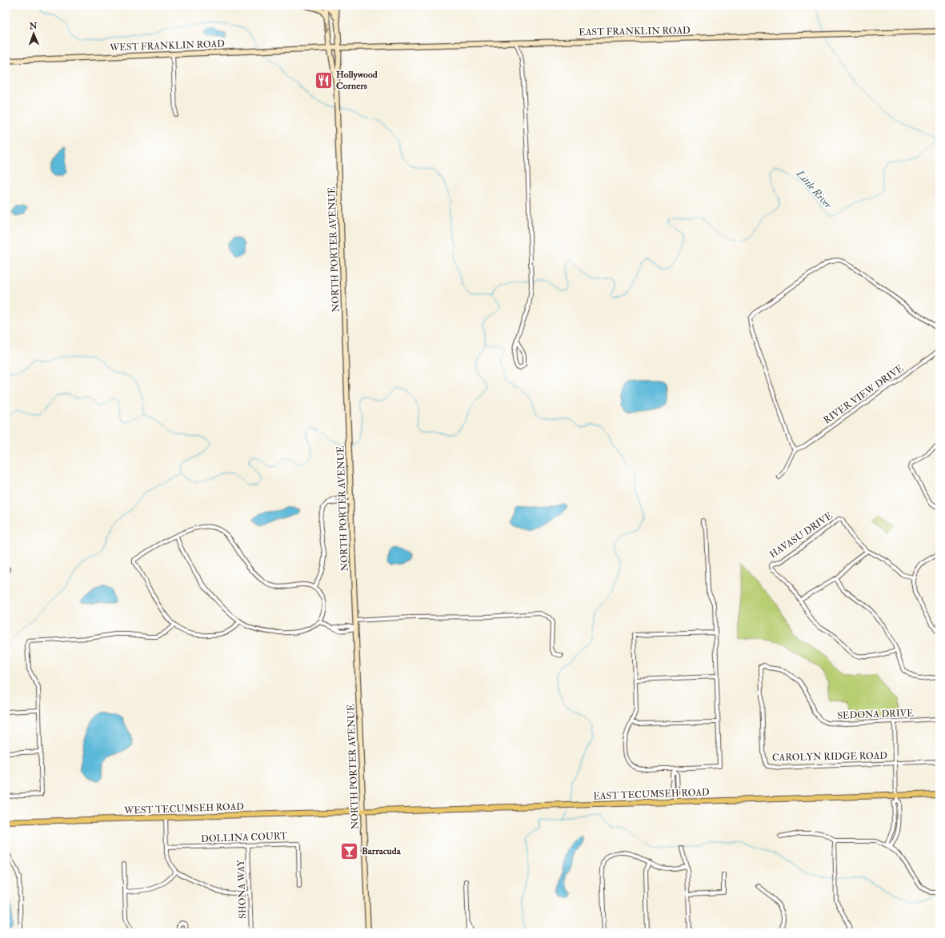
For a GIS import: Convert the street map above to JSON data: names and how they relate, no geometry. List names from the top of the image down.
{
  "streets": {
    "main road": ["EAST TECUMSEH ROAD", "WEST TECUMSEH ROAD"],
    "street": [
      "EAST FRANKLIN ROAD",
      "WEST FRANKLIN ROAD",
      "NORTH PORTER AVENUE",
      "RIVER VIEW DRIVE",
      "HAVASU DRIVE",
      "SEDONA DRIVE",
      "CAROLYN RIDGE ROAD",
      "DOLLINA COURT",
      "SHONA WAY"
    ]
  },
  "crossings": [
    ["EAST FRANKLIN ROAD", "WEST FRANKLIN ROAD"],
    ["EAST FRANKLIN ROAD", "NORTH PORTER AVENUE"],
    ["WEST FRANKLIN ROAD", "NORTH PORTER AVENUE"],
    ["NORTH PORTER AVENUE", "EAST TECUMSEH ROAD"],
    ["NORTH PORTER AVENUE", "WEST TECUMSEH ROAD"],
    ["SEDONA DRIVE", "CAROLYN RIDGE ROAD"],
    ["EAST TECUMSEH ROAD", "WEST TECUMSEH ROAD"],
    ["DOLLINA COURT", "SHONA WAY"]
  ],
  "water": ["Little River"],
  "places": {
    "restaurant": ["Hollywood Corners"],
    "bar": ["Barracuda"]
  },
  "north": "top"
}
